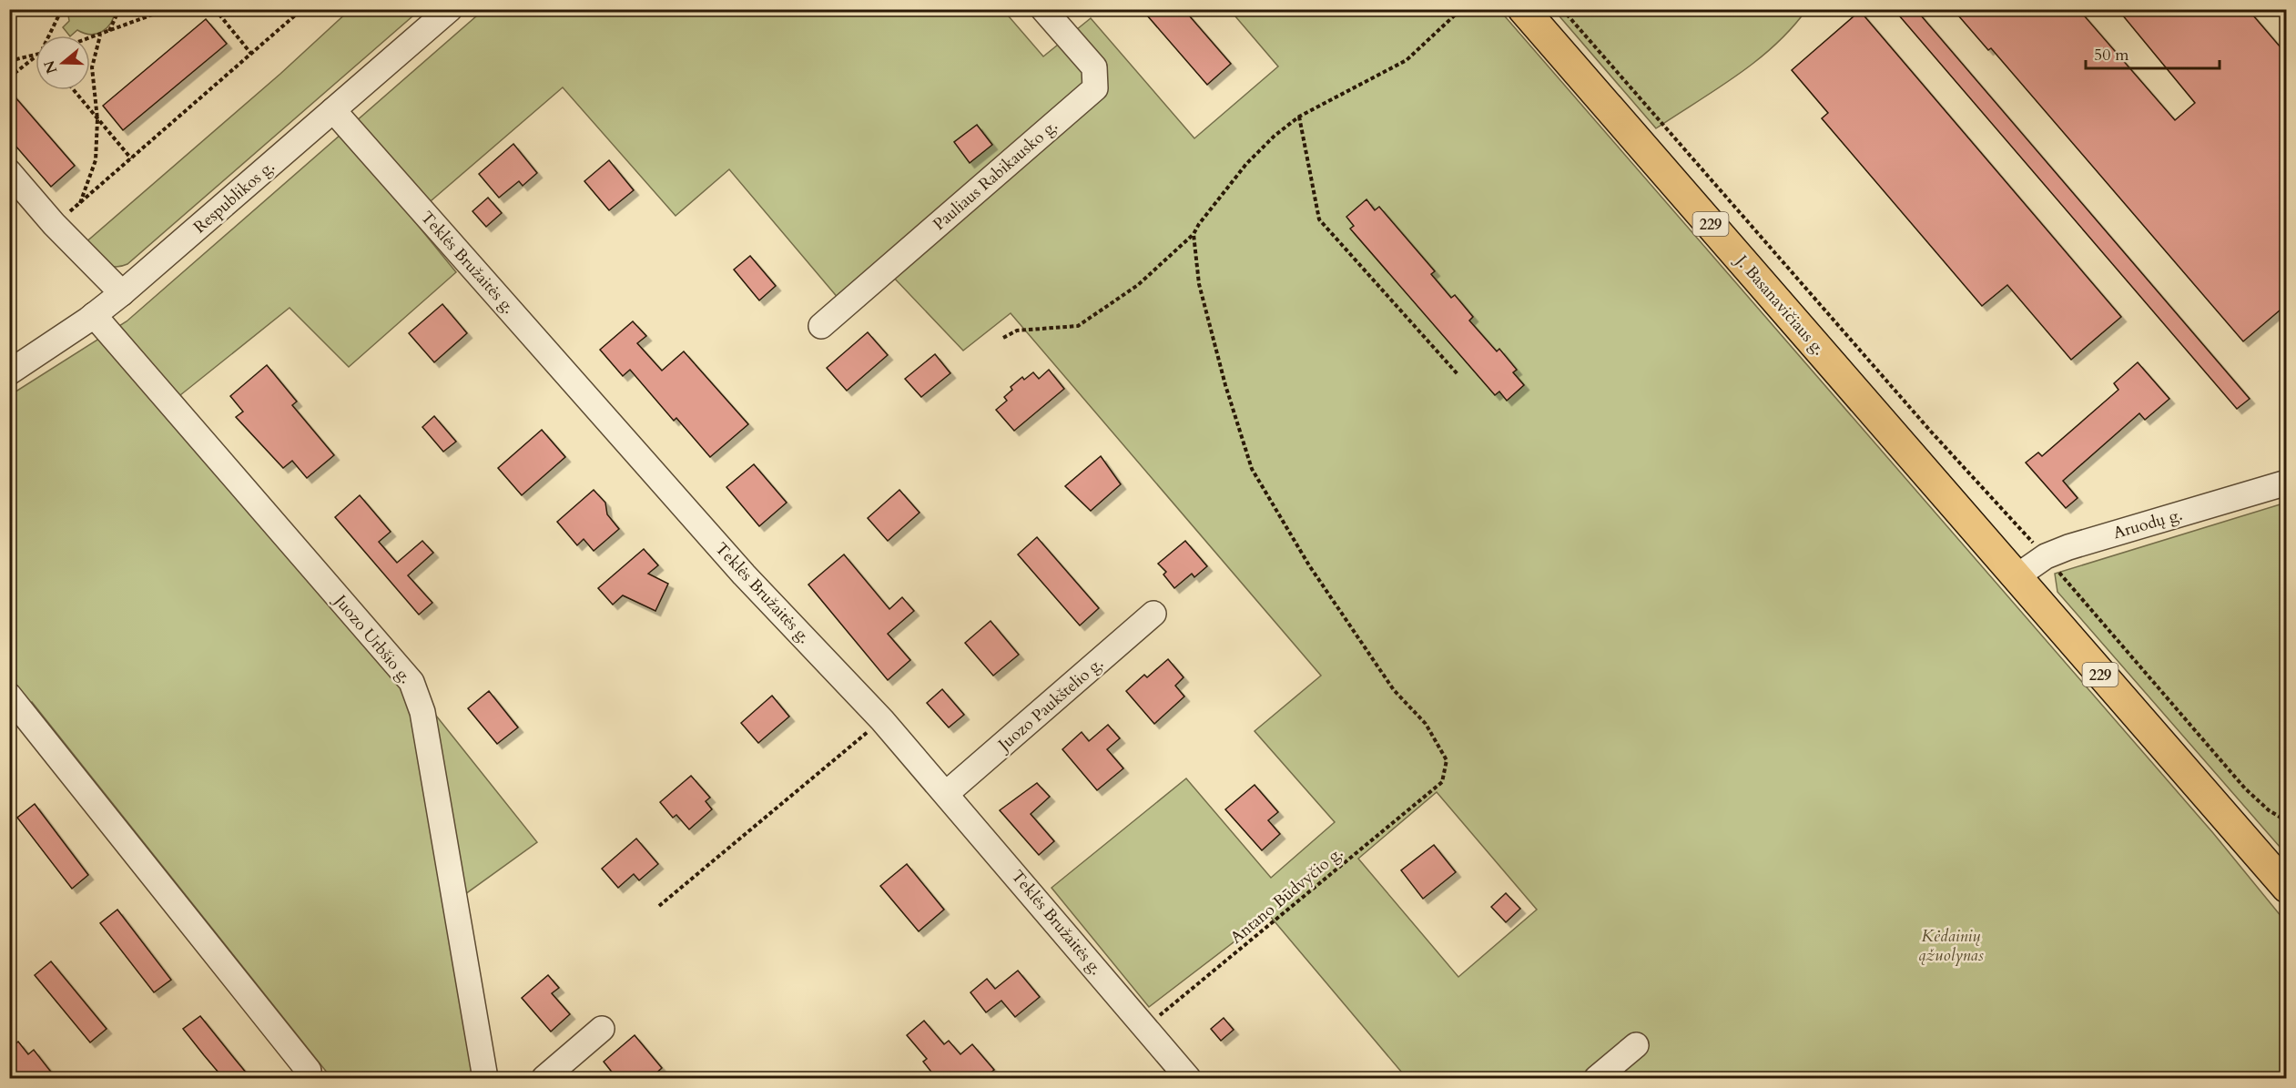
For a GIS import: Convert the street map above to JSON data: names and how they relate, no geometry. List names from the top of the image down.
{
  "streets": {
    "main road": ["229", "J. Basanavičiaus g."],
    "street": [
      "Pauliaus Rabikausko g.",
      "Respublikos g.",
      "Teklės Bružaitės g.",
      "Aruodų g.",
      "Juozo Urbšio g.",
      "Juozo Paukštelio g."
    ],
    "path": ["Antano Būdvyčio g."]
  },
  "crossings": [
    ["Respublikos g.", "Teklės Bružaitės g."],
    ["Respublikos g.", "Juozo Urbšio g."],
    ["229", "J. Basanavičiaus g."],
    ["229", "Aruodų g."],
    ["Teklės Bružaitės g.", "Juozo Paukštelio g."],
    ["Teklės Bružaitės g.", "Antano Būdvyčio g."],
    ["J. Basanavičiaus g.", "Aruodų g."]
  ],
  "parks": ["Kėdainių ąžuolynas"],
  "scale_bar": "50 m",
  "north": "left"
}
